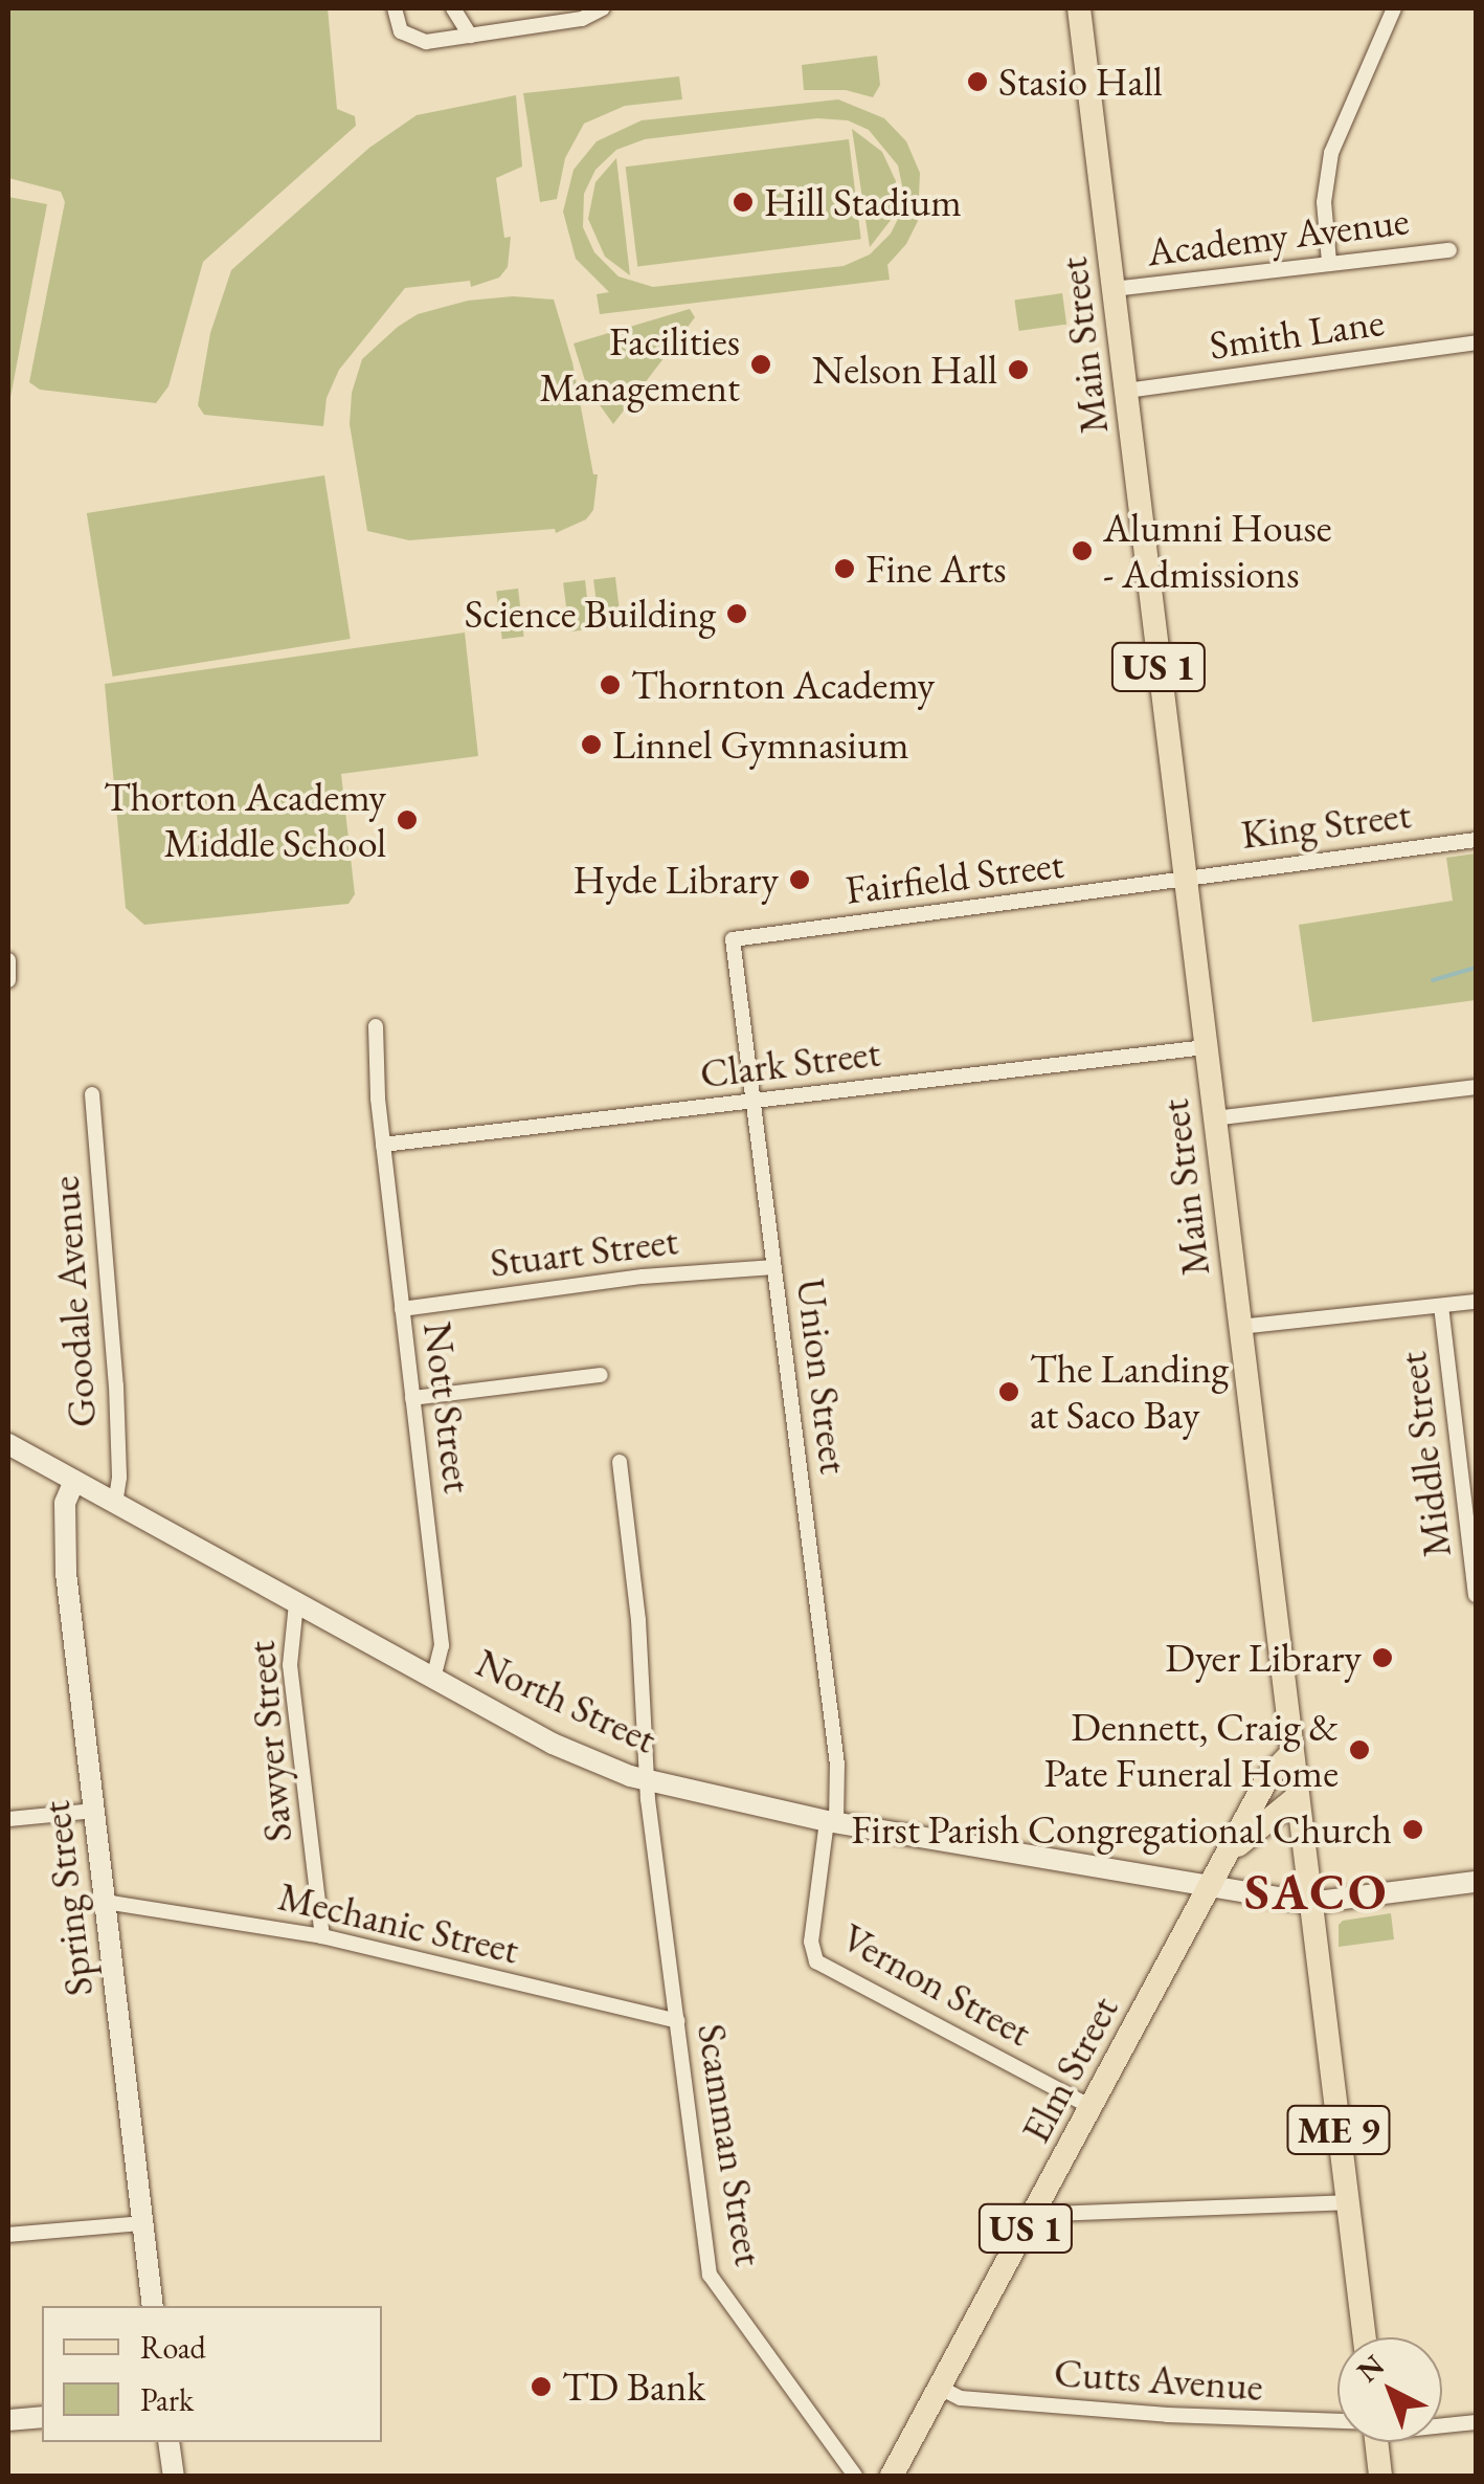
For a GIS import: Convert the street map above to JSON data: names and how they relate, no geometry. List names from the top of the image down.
{
  "streets": {
    "main road": [
      "Main Street",
      "US 1",
      "North Street",
      "Spring Street",
      "Elm Street",
      "ME 9"
    ],
    "street": [
      "Academy Avenue",
      "Smith Lane",
      "King Street",
      "Fairfield Street",
      "Clark Street",
      "Stuart Street",
      "Goodale Avenue",
      "Union Street",
      "Nott Street",
      "Middle Street",
      "Sawyer Street",
      "Mechanic Street",
      "Vernon Street",
      "Scamman Street",
      "Cutts Avenue"
    ]
  },
  "crossings": [
    ["Academy Avenue", "Main Street"],
    ["Smith Lane", "Main Street"],
    ["Main Street", "King Street"],
    ["Main Street", "Fairfield Street"],
    ["Main Street", "Clark Street"],
    ["Main Street", "North Street"],
    ["Main Street", "Elm Street"],
    ["King Street", "Fairfield Street"],
    ["Fairfield Street", "Union Street"],
    ["Clark Street", "Union Street"],
    ["Clark Street", "Nott Street"],
    ["Stuart Street", "Union Street"],
    ["Stuart Street", "Nott Street"],
    ["Goodale Avenue", "North Street"],
    ["Union Street", "North Street"],
    ["Union Street", "Vernon Street"],
    ["Nott Street", "North Street"],
    ["North Street", "Sawyer Street"],
    ["North Street", "Spring Street"],
    ["North Street", "Vernon Street"],
    ["North Street", "Elm Street"],
    ["North Street", "Scamman Street"],
    ["Sawyer Street", "Mechanic Street"],
    ["Spring Street", "Mechanic Street"],
    ["Mechanic Street", "Scamman Street"],
    ["Vernon Street", "Elm Street"],
    ["Elm Street", "Cutts Avenue"]
  ],
  "districts": ["SACO"],
  "places": [
    "Stasio Hall",
    "Hill Stadium",
    "Facilities Management",
    "Nelson Hall",
    "Alumni House - Admissions",
    "Fine Arts",
    "Science Building",
    "Thornton Academy",
    "Linnel Gymnasium",
    "Thorton Academy Middle School",
    "Hyde Library",
    "The Landing at Saco Bay",
    "Dyer Library",
    "Dennett, Craig & Pate Funeral Home",
    "First Parish Congregational Church",
    "TD Bank"
  ],
  "legend": ["Road", "Park"],
  "north": "top left"
}
